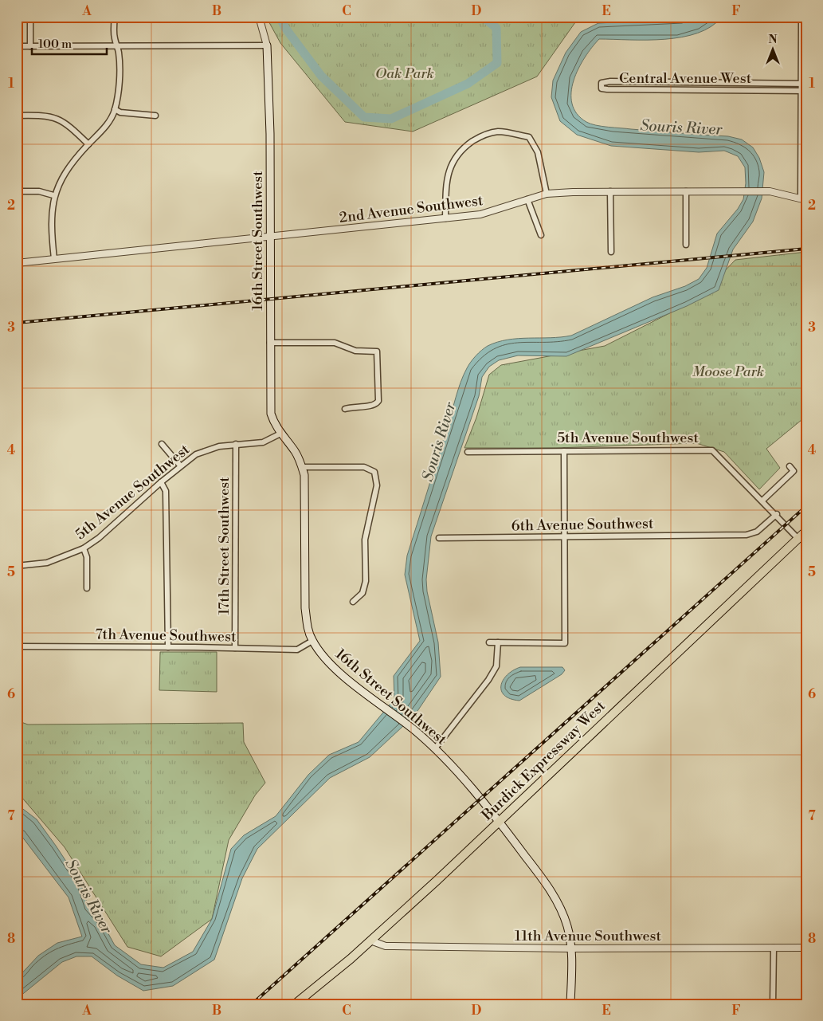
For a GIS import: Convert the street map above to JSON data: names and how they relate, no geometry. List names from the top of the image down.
{
  "streets": {
    "main road": ["16th Street Southwest", "Burdick Expressway West"],
    "street": [
      "Central Avenue West",
      "2nd Avenue Southwest",
      "5th Avenue Southwest",
      "6th Avenue Southwest",
      "17th Street Southwest",
      "7th Avenue Southwest",
      "11th Avenue Southwest"
    ]
  },
  "crossings": [
    ["2nd Avenue Southwest", "16th Street Southwest"],
    ["16th Street Southwest", "5th Avenue Southwest"],
    ["16th Street Southwest", "7th Avenue Southwest"],
    ["16th Street Southwest", "Burdick Expressway West"],
    ["16th Street Southwest", "11th Avenue Southwest"],
    ["5th Avenue Southwest", "6th Avenue Southwest"],
    ["5th Avenue Southwest", "17th Street Southwest"],
    ["5th Avenue Southwest", "Burdick Expressway West"],
    ["17th Street Southwest", "7th Avenue Southwest"],
    ["Burdick Expressway West", "11th Avenue Southwest"]
  ],
  "water": ["Souris River"],
  "parks": ["Oak Park", "Moose Park"],
  "scale_bar": "100 m",
  "north": "top",
  "grid": {
    "columns": [
      "A",
      "B",
      "C",
      "D",
      "E",
      "F"
    ],
    "rows": [
      "1",
      "2",
      "3",
      "4",
      "5",
      "6",
      "7",
      "8"
    ]
  }
}
